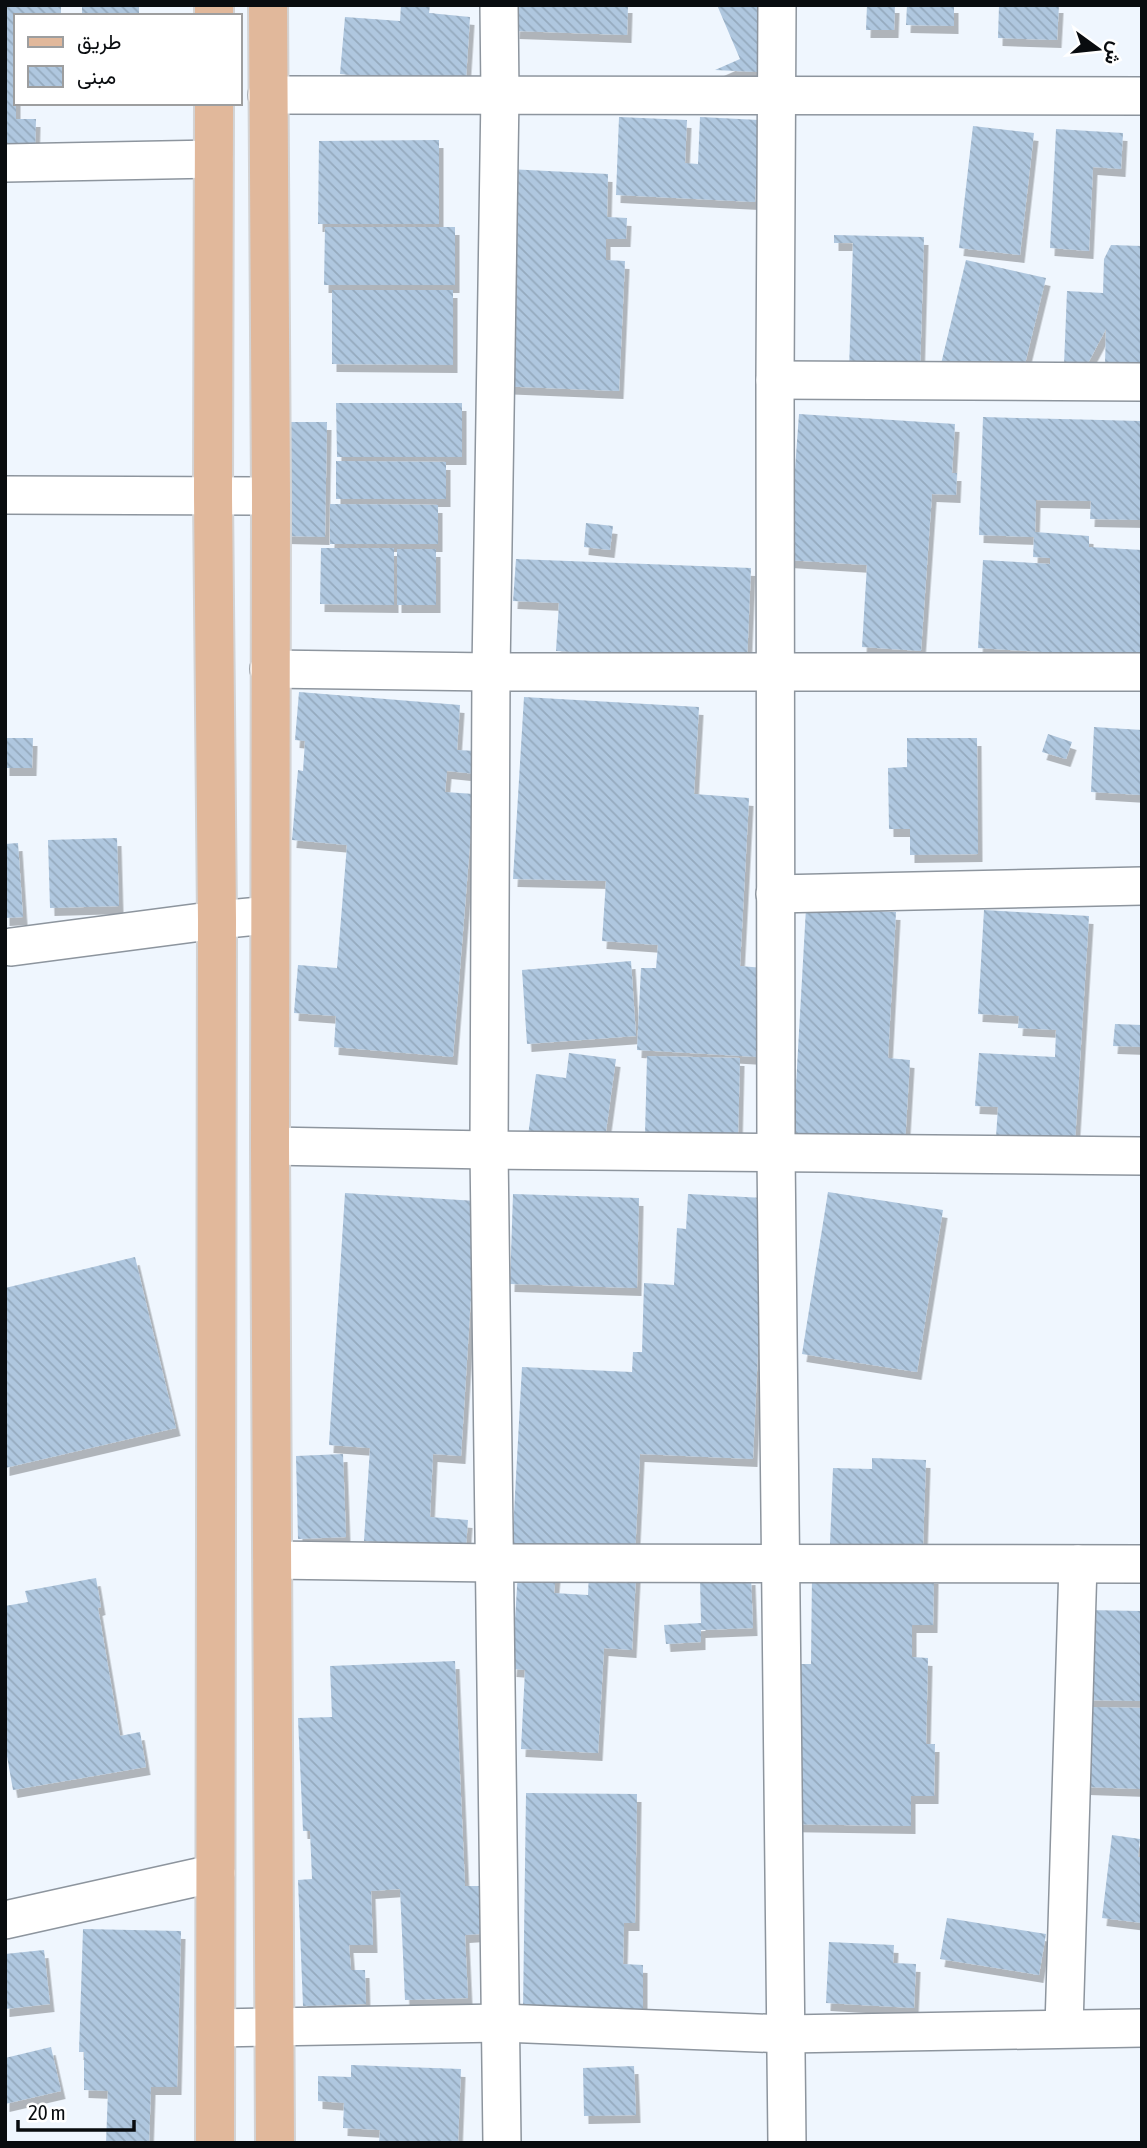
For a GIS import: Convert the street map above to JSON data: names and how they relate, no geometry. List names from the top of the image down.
{
  "legend": ["طريق", "مبنى"],
  "scale_bar": "20 m",
  "north": "right"
}
